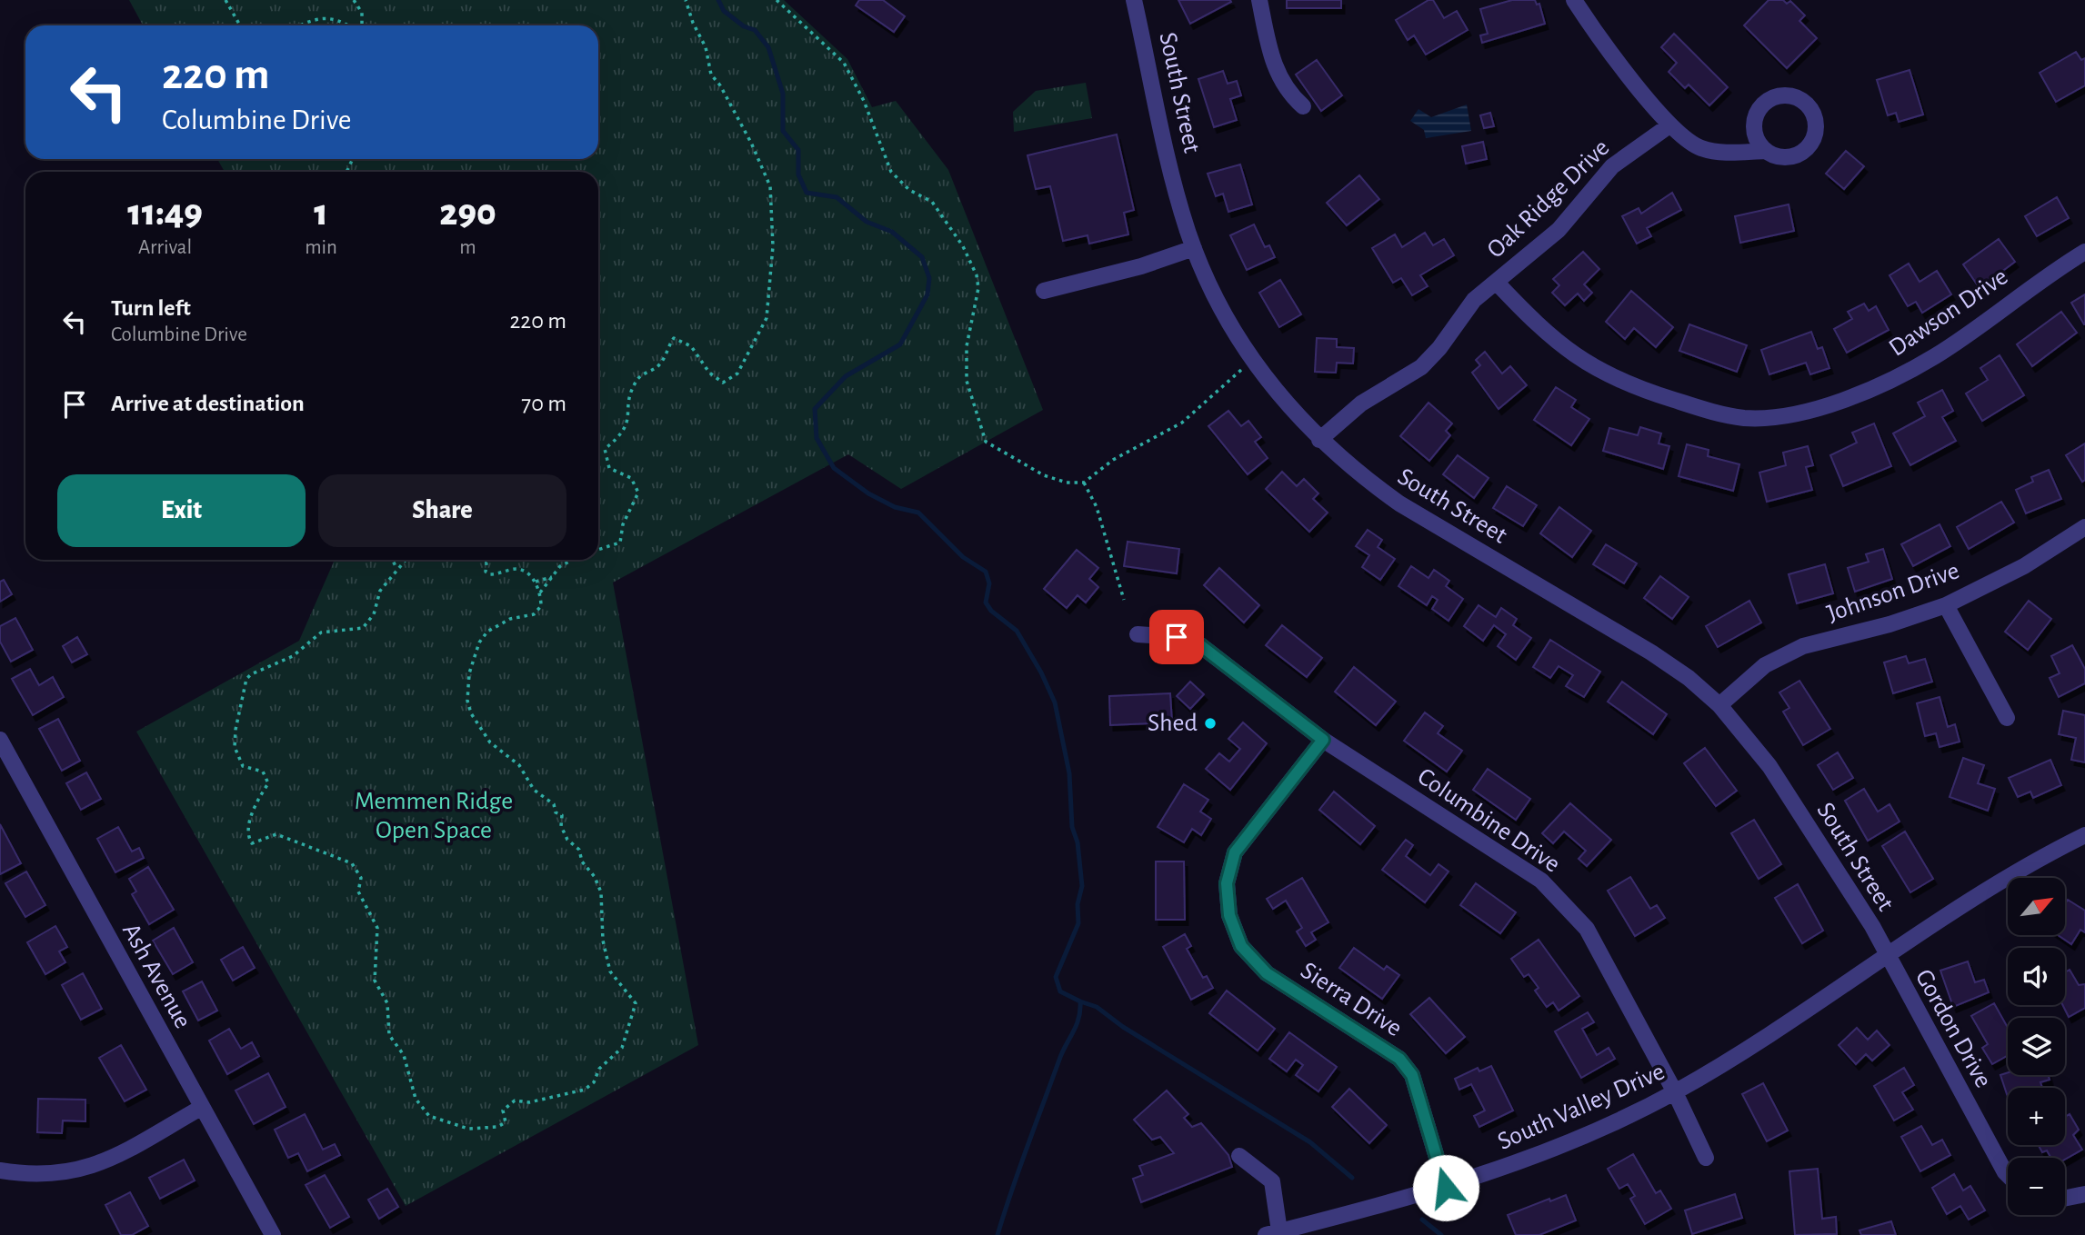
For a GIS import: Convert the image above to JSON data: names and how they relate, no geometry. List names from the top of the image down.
{
  "streets": {
    "street": [
      "South Street",
      "Oak Ridge Drive",
      "Dawson Drive",
      "Johnson Drive",
      "Columbine Drive",
      "Ash Avenue",
      "Sierra Drive",
      "Gordon Drive",
      "South Valley Drive"
    ]
  },
  "crossings": [
    ["South Street", "Oak Ridge Drive"],
    ["South Street", "Johnson Drive"],
    ["South Street", "Gordon Drive"],
    ["South Street", "South Valley Drive"],
    ["Oak Ridge Drive", "Dawson Drive"],
    ["Columbine Drive", "Sierra Drive"],
    ["Columbine Drive", "South Valley Drive"],
    ["Sierra Drive", "South Valley Drive"],
    ["Gordon Drive", "South Valley Drive"]
  ],
  "parks": ["Memmen Ridge Open Space"],
  "places": ["Shed"],
  "north": "top right",
  "page": {
    "turn": ["220 m", "Columbine Drive"],
    "eta": [
      "11:49",
      "Arrival",
      "1",
      "min",
      "290",
      "m"
    ],
    "list": [
      {
        "name": "Turn left",
        "note": "Columbine Drive",
        "value": "220 m"
      },
      {
        "name": "Arrive at destination",
        "value": "70 m"
      }
    ],
    "buttons": ["Exit", "Share"],
    "map_buttons": ["+", "−"]
  }
}
